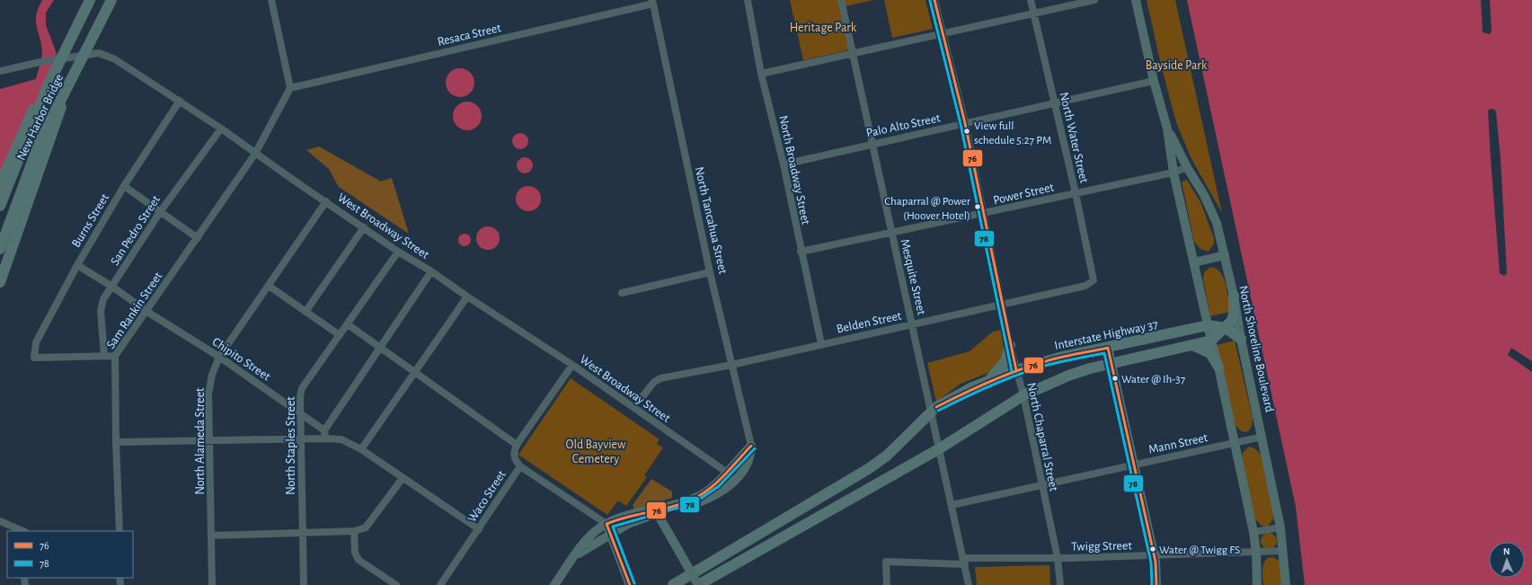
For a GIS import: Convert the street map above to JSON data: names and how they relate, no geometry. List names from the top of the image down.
{
  "streets": {
    "highway": ["New Harbor Bridge", "Interstate Highway 37"],
    "main road": ["North Shoreline Boulevard"],
    "street": [
      "Resaca Street",
      "Palo Alto Street",
      "North Water Street",
      "North Broadway Street",
      "Power Street",
      "Burns Street",
      "North Tancahua Street",
      "West Broadway Street",
      "San Pedro Street",
      "Mesquite Street",
      "Sam Rankin Street",
      "Belden Street",
      "Chipito Street",
      "North Chaparral Street",
      "North Alameda Street",
      "Mann Street",
      "North Staples Street",
      "Waco Street",
      "Twigg Street"
    ]
  },
  "crossings": [
    ["Resaca Street", "North Tancahua Street"],
    ["Resaca Street", "Sam Rankin Street"],
    ["Palo Alto Street", "North Water Street"],
    ["Palo Alto Street", "North Broadway Street"],
    ["Palo Alto Street", "Mesquite Street"],
    ["Palo Alto Street", "North Shoreline Boulevard"],
    ["Palo Alto Street", "North Chaparral Street"],
    ["North Water Street", "Power Street"],
    ["North Water Street", "Belden Street"],
    ["North Broadway Street", "Power Street"],
    ["North Broadway Street", "Belden Street"],
    ["Power Street", "Mesquite Street"],
    ["Power Street", "North Shoreline Boulevard"],
    ["Power Street", "North Chaparral Street"],
    ["Burns Street", "West Broadway Street"],
    ["Burns Street", "San Pedro Street"],
    ["Burns Street", "Chipito Street"],
    ["North Tancahua Street", "Belden Street"],
    ["West Broadway Street", "San Pedro Street"],
    ["West Broadway Street", "Sam Rankin Street"],
    ["West Broadway Street", "North Alameda Street"],
    ["West Broadway Street", "North Staples Street"],
    ["San Pedro Street", "Chipito Street"],
    ["Mesquite Street", "Belden Street"],
    ["Mesquite Street", "Interstate Highway 37"],
    ["Mesquite Street", "Mann Street"],
    ["Mesquite Street", "Twigg Street"],
    ["Sam Rankin Street", "Chipito Street"],
    ["Belden Street", "North Chaparral Street"],
    ["Interstate Highway 37", "North Shoreline Boulevard"],
    ["Interstate Highway 37", "North Chaparral Street"],
    ["North Shoreline Boulevard", "Mann Street"],
    ["North Shoreline Boulevard", "Twigg Street"],
    ["Chipito Street", "North Alameda Street"],
    ["Chipito Street", "North Staples Street"],
    ["North Chaparral Street", "Mann Street"],
    ["North Chaparral Street", "Twigg Street"]
  ],
  "parks": ["Heritage Park", "Bayside Park", "Old Bayview Cemetery"],
  "places": [
    "View full schedule 5:27 PM",
    "Chaparral @ Power (Hoover Hotel)",
    "Water @ Ih-37",
    "Water @ Twigg FS"
  ],
  "lines": ["transit line 76", "transit line 78"],
  "legend": ["76", "78"],
  "north": "top"
}
